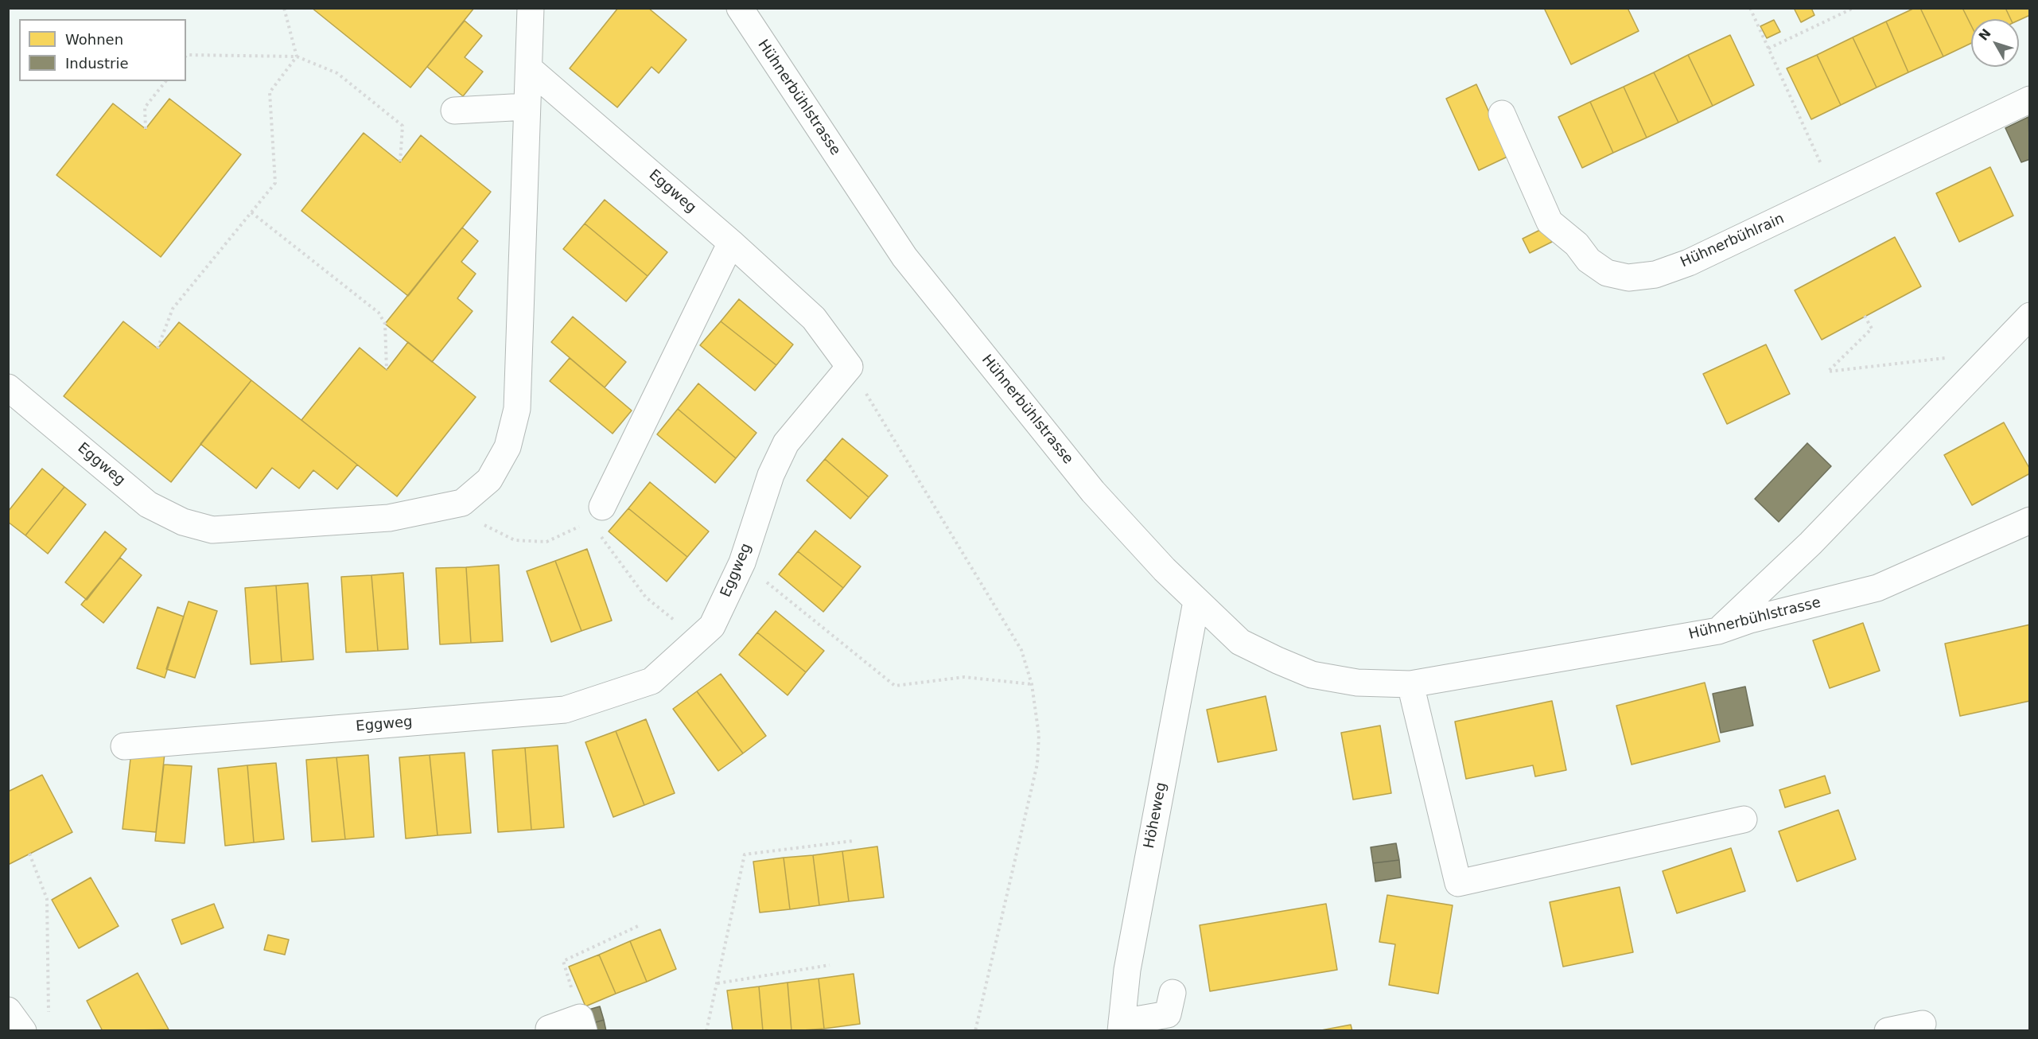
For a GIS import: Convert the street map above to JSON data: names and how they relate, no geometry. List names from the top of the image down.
{
  "streets": {
    "street": [
      "Hühnerbühlstrasse",
      "Eggweg",
      "Hühnerbühlrain",
      "Höheweg"
    ]
  },
  "crossings": [
    ["Hühnerbühlstrasse", "Höheweg"]
  ],
  "legend": ["Wohnen", "Industrie"],
  "north": "top left"
}
